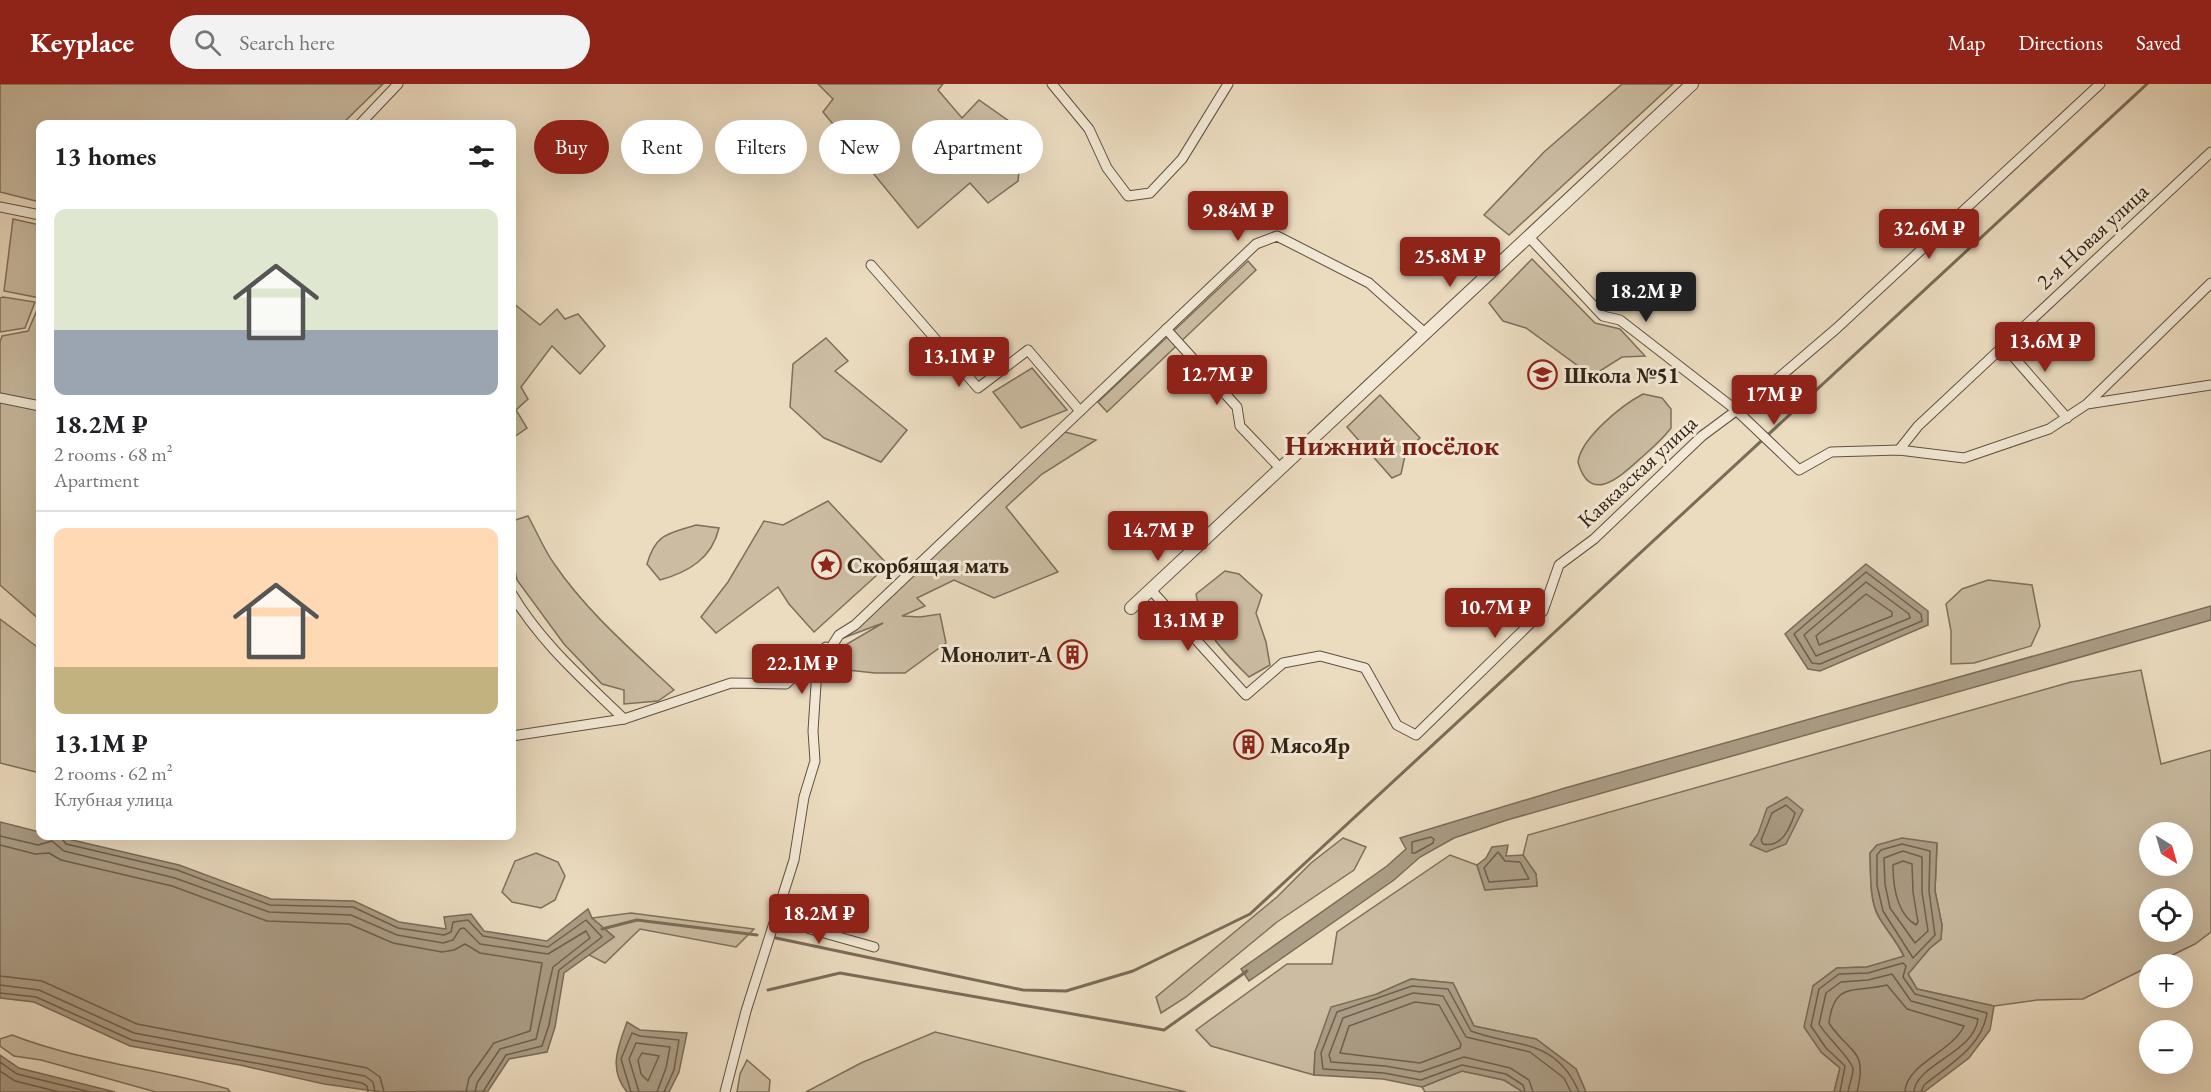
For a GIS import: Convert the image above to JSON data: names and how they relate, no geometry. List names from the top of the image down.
{
  "streets": {
    "street": ["2-я Новая улица", "Кавказская улица"]
  },
  "districts": ["Нижний посёлок"],
  "places": {
    "school or university": ["Школа №51"],
    "place": ["Скорбящая мать"],
    "building": ["Монолит-А", "МясоЯр"]
  },
  "north": "bottom right",
  "page": {
    "header": "Keyplace",
    "search": "Search here",
    "nav": ["Map", "Directions", "Saved"],
    "chip": [
      "Buy",
      "Rent",
      "Filters",
      "New",
      "Apartment"
    ],
    "heading": "13 homes",
    "price": [
      "9.84M ₽",
      "32.6M ₽",
      "25.8M ₽",
      "18.2M ₽",
      "13.6M ₽",
      "13.1M ₽",
      "12.7M ₽",
      "17M ₽",
      "14.7M ₽",
      "10.7M ₽",
      "13.1M ₽",
      "22.1M ₽",
      "18.2M ₽"
    ],
    "list": [
      {
        "name": "18.2M ₽",
        "note": "2 rooms · 68 m² · Apartment"
      },
      {
        "name": "13.1M ₽",
        "note": "2 rooms · 62 m² · Клубная улица"
      }
    ],
    "map_buttons": ["+", "−"]
  }
}
